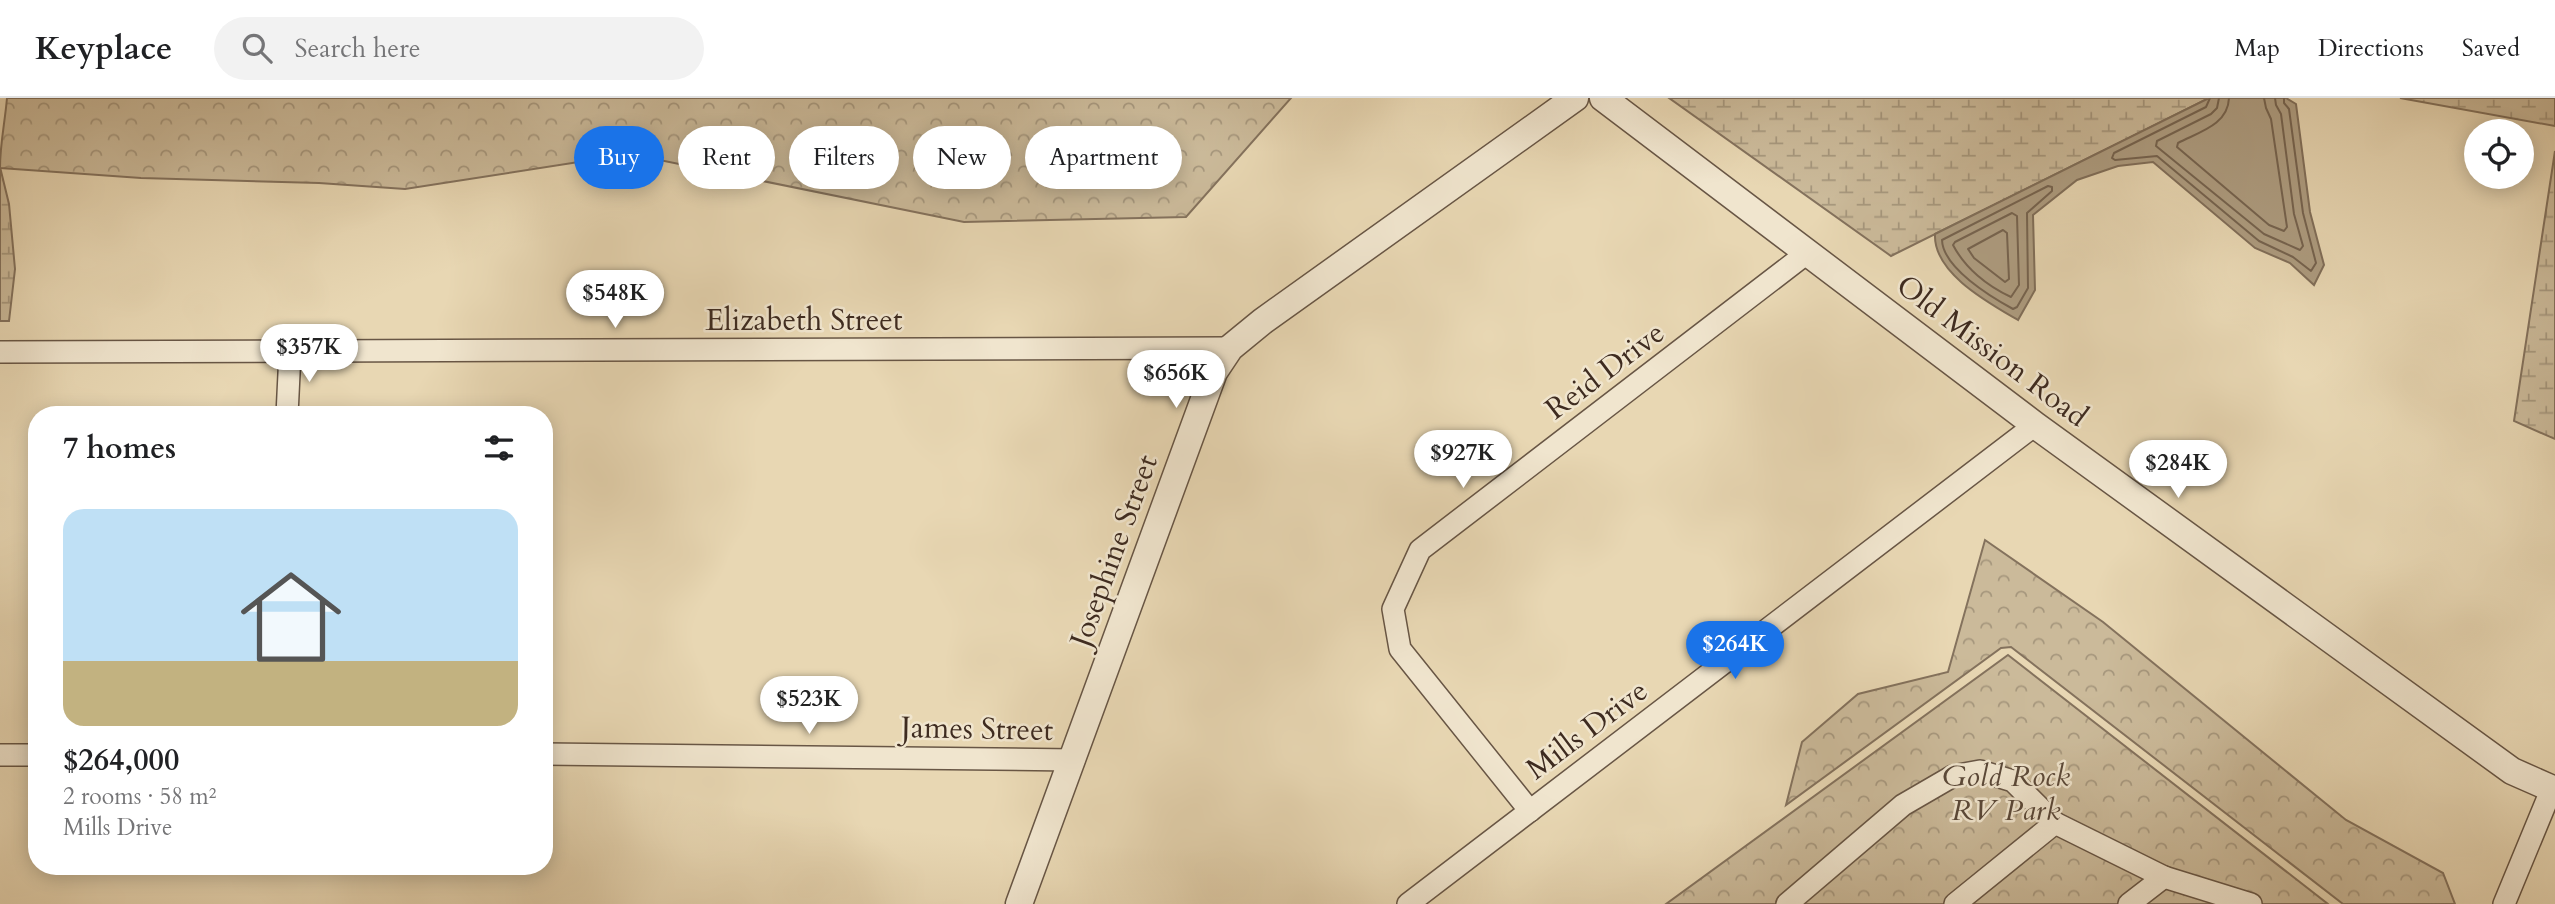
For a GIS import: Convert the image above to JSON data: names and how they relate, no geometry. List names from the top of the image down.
{
  "streets": {
    "street": [
      "Elizabeth Street",
      "Old Mission Road",
      "Reid Drive",
      "Josephine Street",
      "James Street",
      "Mills Drive"
    ]
  },
  "crossings": [
    ["Elizabeth Street", "Josephine Street"],
    ["Old Mission Road", "Reid Drive"],
    ["Old Mission Road", "Mills Drive"],
    ["Reid Drive", "Mills Drive"],
    ["Josephine Street", "James Street"]
  ],
  "parks": ["Gold Rock RV Park"],
  "page": {
    "header": "Keyplace",
    "search": "Search here",
    "nav": ["Map", "Directions", "Saved"],
    "chip": [
      "Buy",
      "Rent",
      "Filters",
      "New",
      "Apartment"
    ],
    "price": [
      "$548K",
      "$357K",
      "$656K",
      "$927K",
      "$284K",
      "$264K",
      "$523K"
    ],
    "heading": "7 homes",
    "list": [
      {
        "name": "$264,000",
        "note": "2 rooms · 58 m² · Mills Drive"
      }
    ]
  }
}
